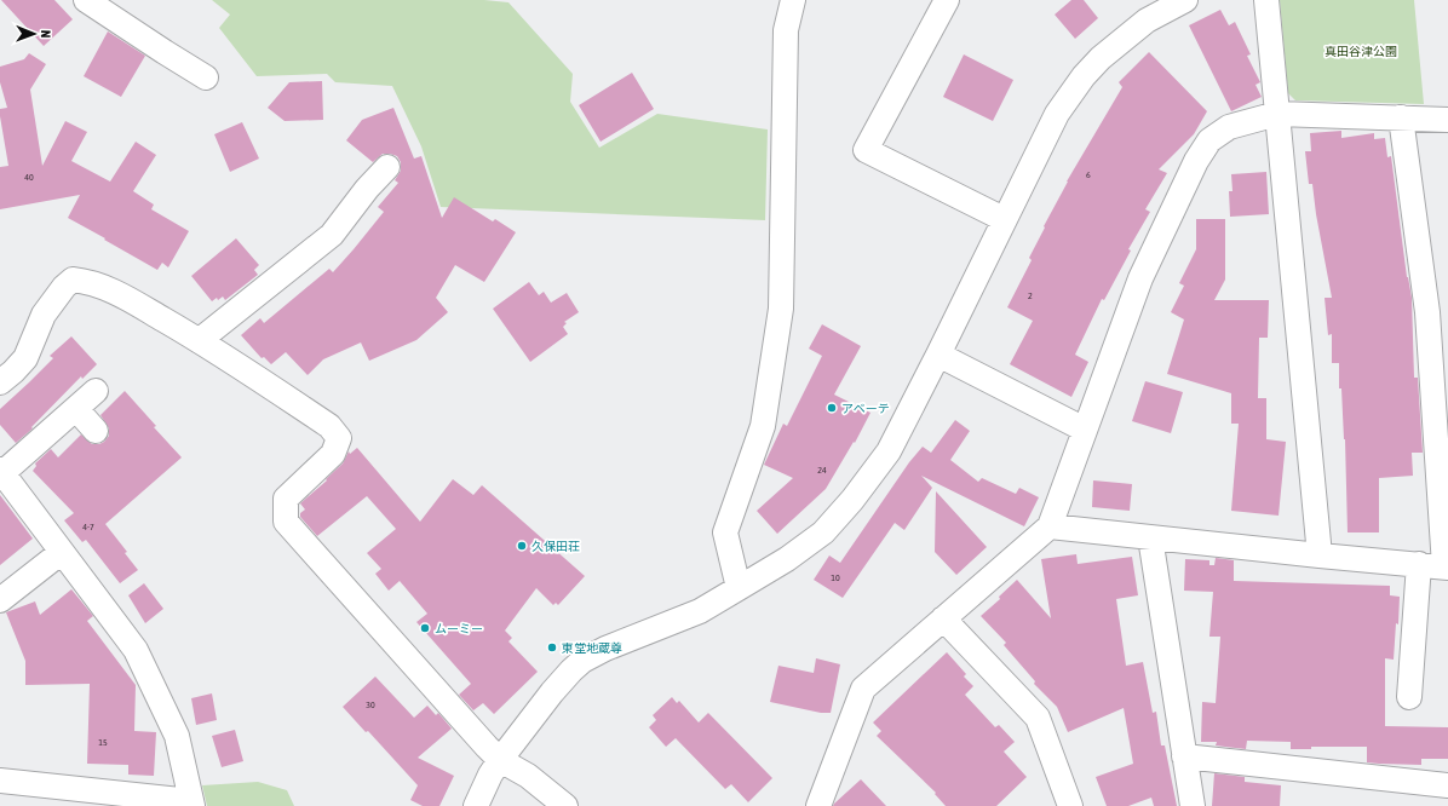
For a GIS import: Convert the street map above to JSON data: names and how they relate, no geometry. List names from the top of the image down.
{
  "parks": ["真田谷津公園"],
  "places": [
    "アベーテ",
    "久保田荘",
    "ムーミー",
    "東堂地蔵尊"
  ],
  "house_numbers": [
    "6",
    "40",
    "2",
    "24",
    "4-7",
    "10",
    "30",
    "15"
  ],
  "north": "right"
}
